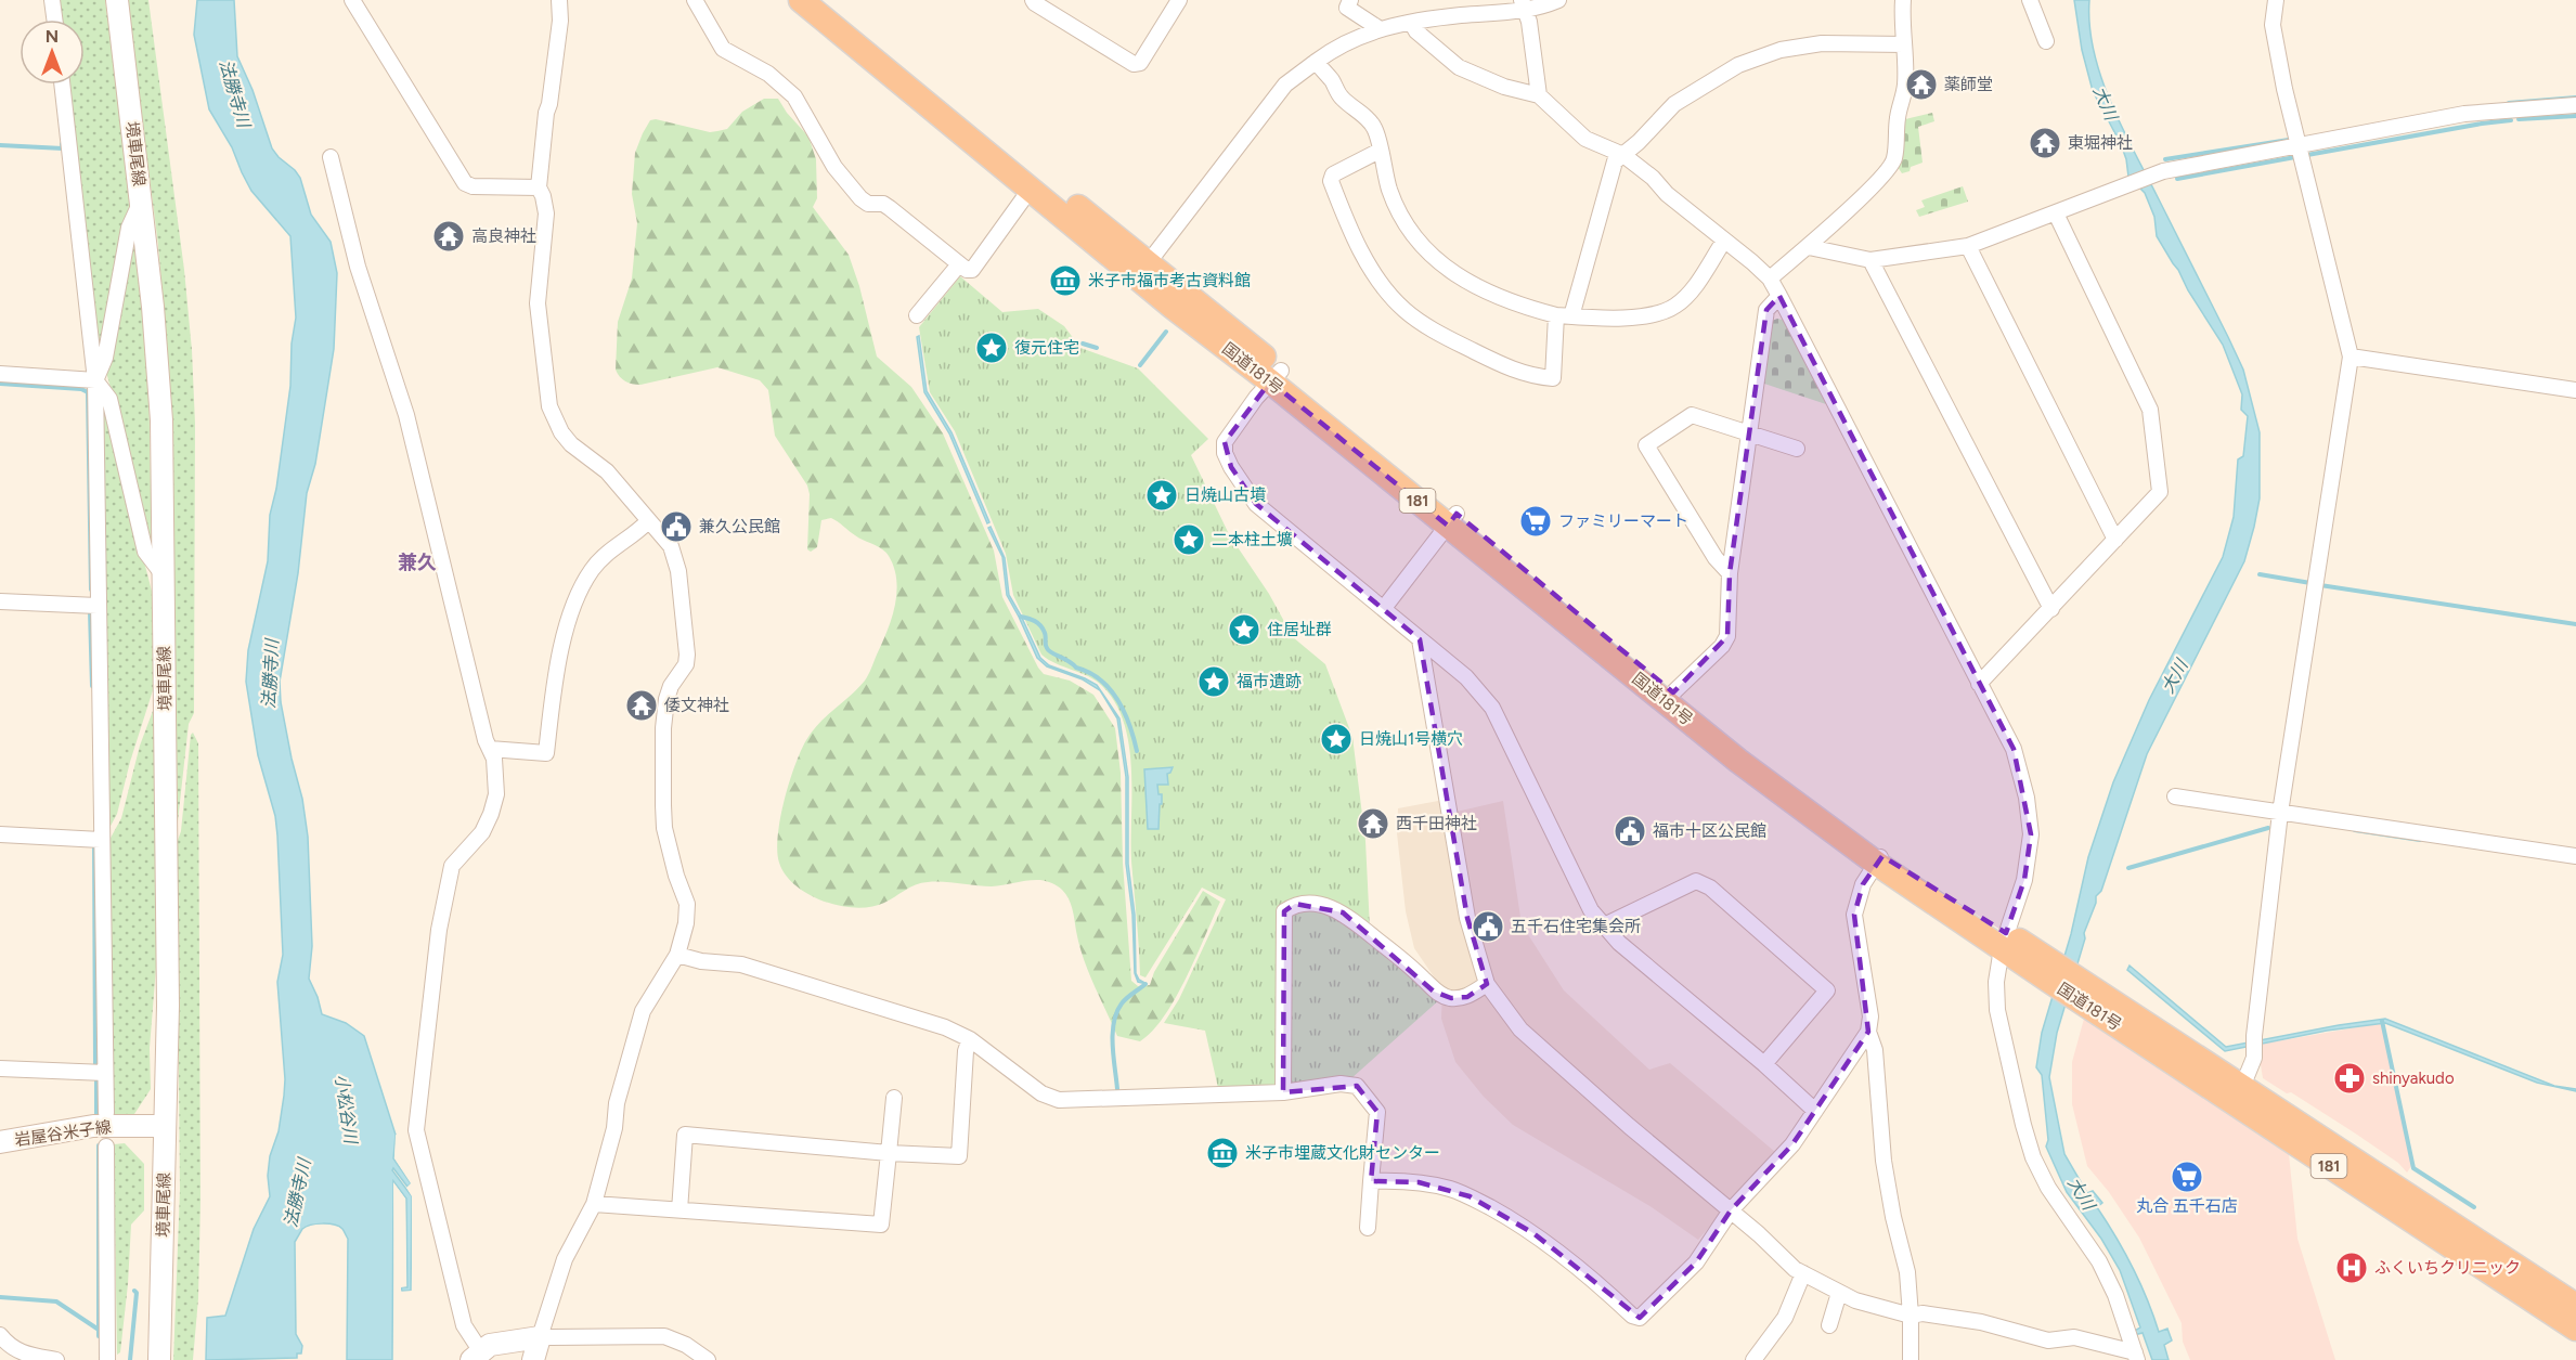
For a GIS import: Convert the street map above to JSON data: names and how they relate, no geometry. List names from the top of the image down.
{
  "streets": {
    "highway": ["国道181号", "181"],
    "main road": ["境車尾線", "岩屋谷米子線"]
  },
  "crossings": [
    ["境車尾線", "岩屋谷米子線"]
  ],
  "districts": ["兼久"],
  "water": ["法勝寺川", "大川", "小松谷川"],
  "places": {
    "temple": [
      "薬師堂",
      "東堀神社",
      "高良神社",
      "倭文神社",
      "西千田神社"
    ],
    "museum": ["米子市福市考古資料館", "米子市埋蔵文化財センター"],
    "place": [
      "復元住宅",
      "日焼山古墳",
      "二本柱土壙",
      "住居址群",
      "福市遺跡",
      "日焼山1号横穴"
    ],
    "supermarket": ["ファミリーマート", "丸合 五千石店"],
    "public building": ["兼久公民館", "福市十区公民館", "五千石住宅集会所"],
    "pharmacy": ["shinyakudo"],
    "hospital": ["ふくいちクリニック"]
  },
  "north": "top"
}
